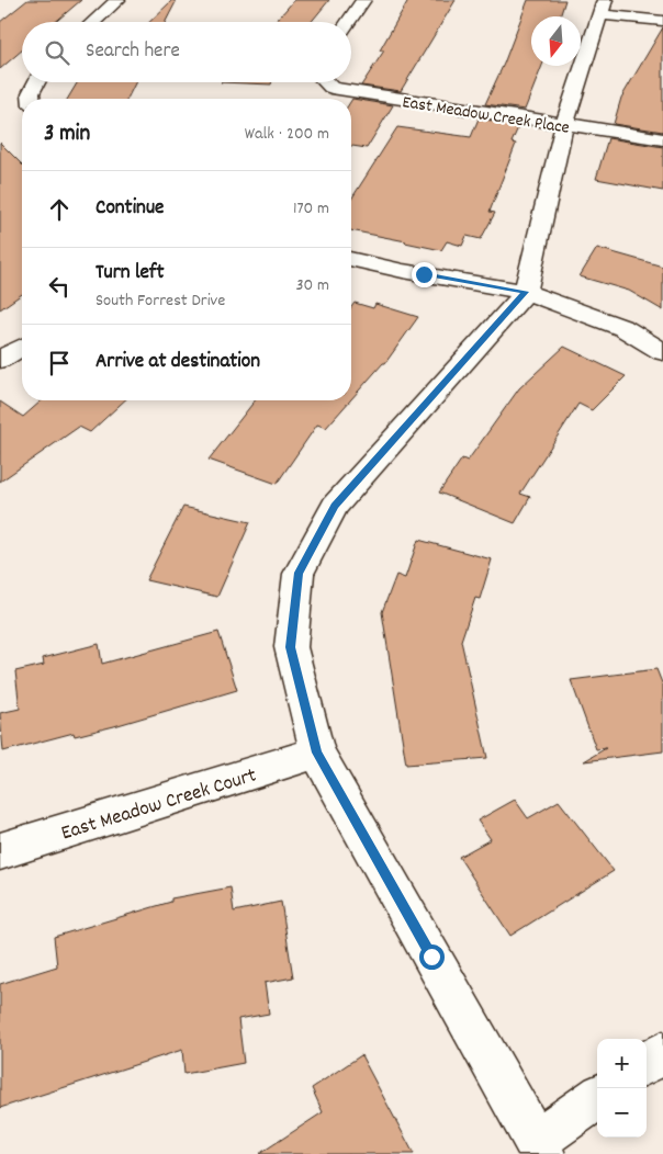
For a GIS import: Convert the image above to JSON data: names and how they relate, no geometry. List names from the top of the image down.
{
  "streets": {
    "street": ["East Meadow Creek Place", "East Meadow Creek Court"]
  },
  "north": "bottom",
  "page": {
    "search": "Search here",
    "heading": ["3 min", "Walk · 200 m"],
    "list": [
      ["Continue", "170 m"],
      ["Turn left", "South Forrest Drive", "30 m"],
      "Arrive at destination"
    ],
    "map_buttons": ["+", "−"]
  }
}
